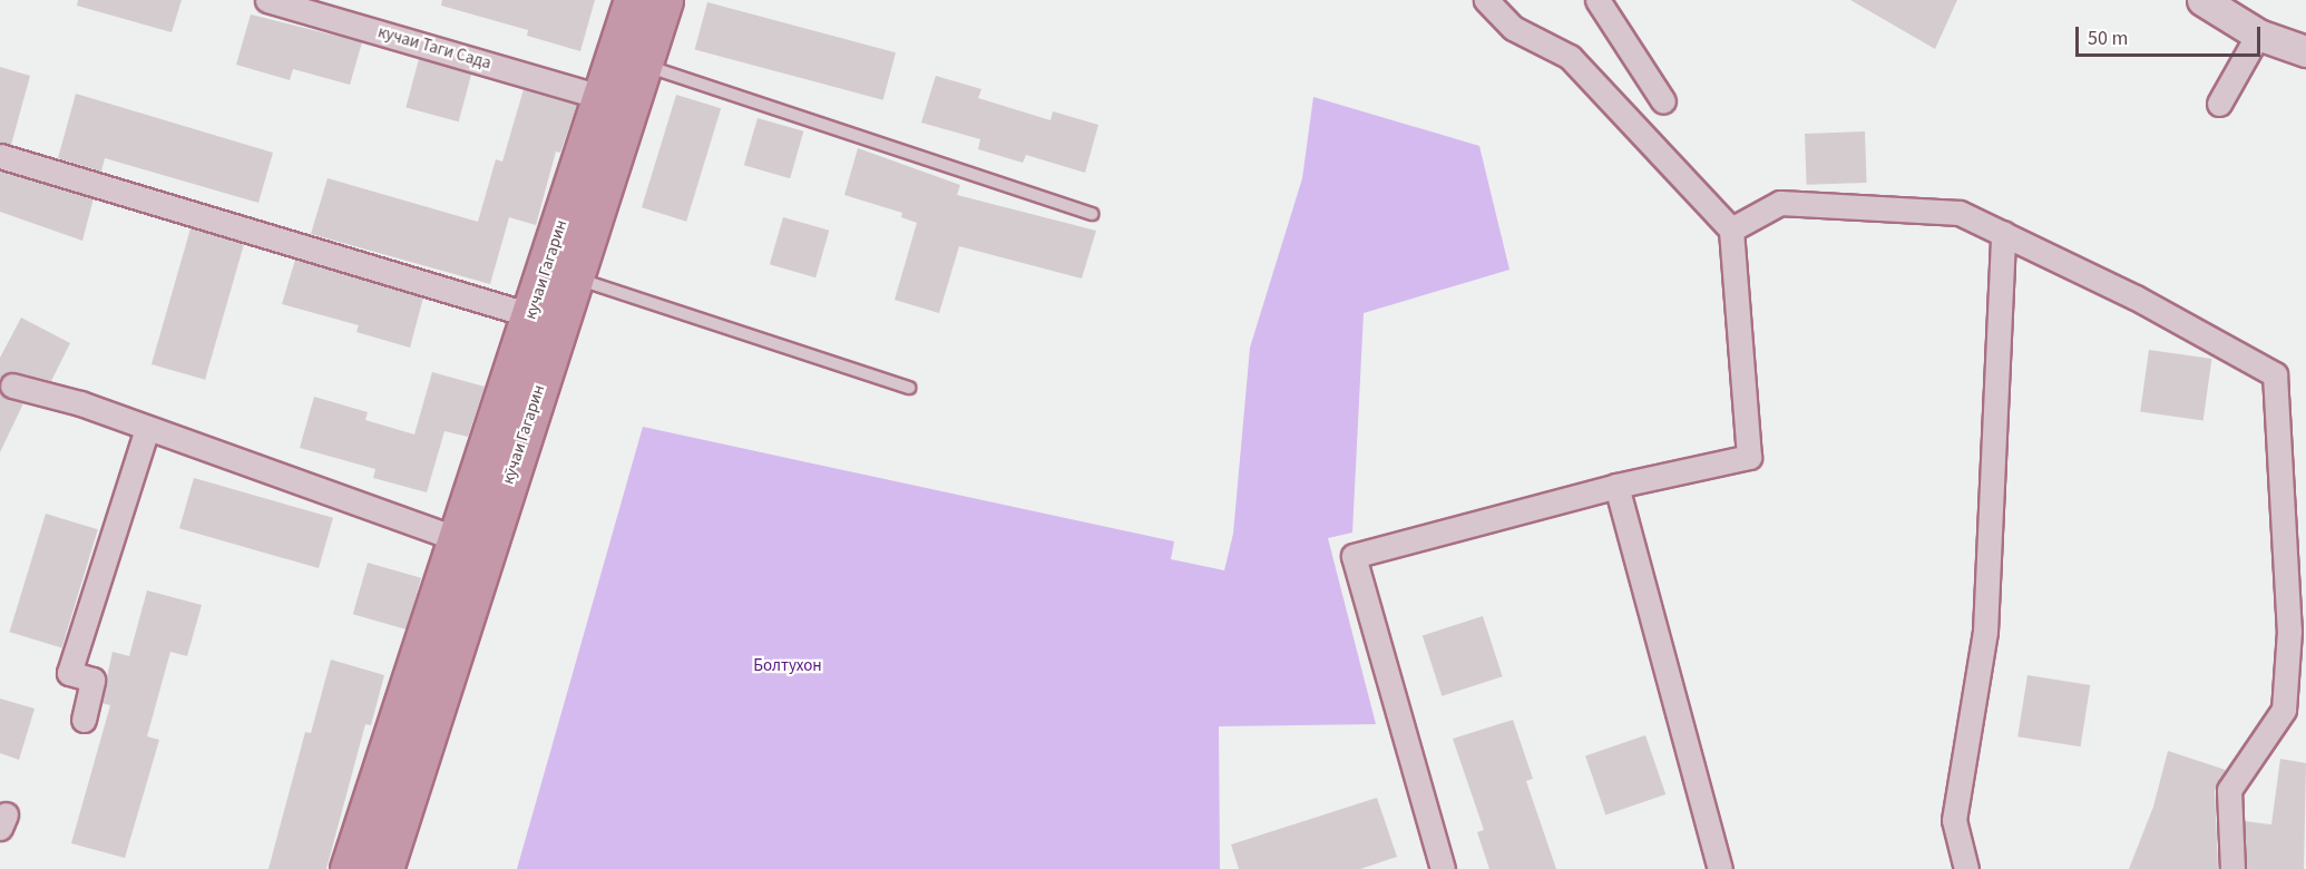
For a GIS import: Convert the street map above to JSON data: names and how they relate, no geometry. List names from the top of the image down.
{
  "streets": {
    "highway": ["кучаи Гагарин", "кӯчаи Гагарин"],
    "street": ["кучаи Таги Сада"]
  },
  "crossings": [
    ["кучаи Таги Сада", "кучаи Гагарин"]
  ],
  "parks": ["Болтухон"],
  "scale_bar": "50 m"
}
